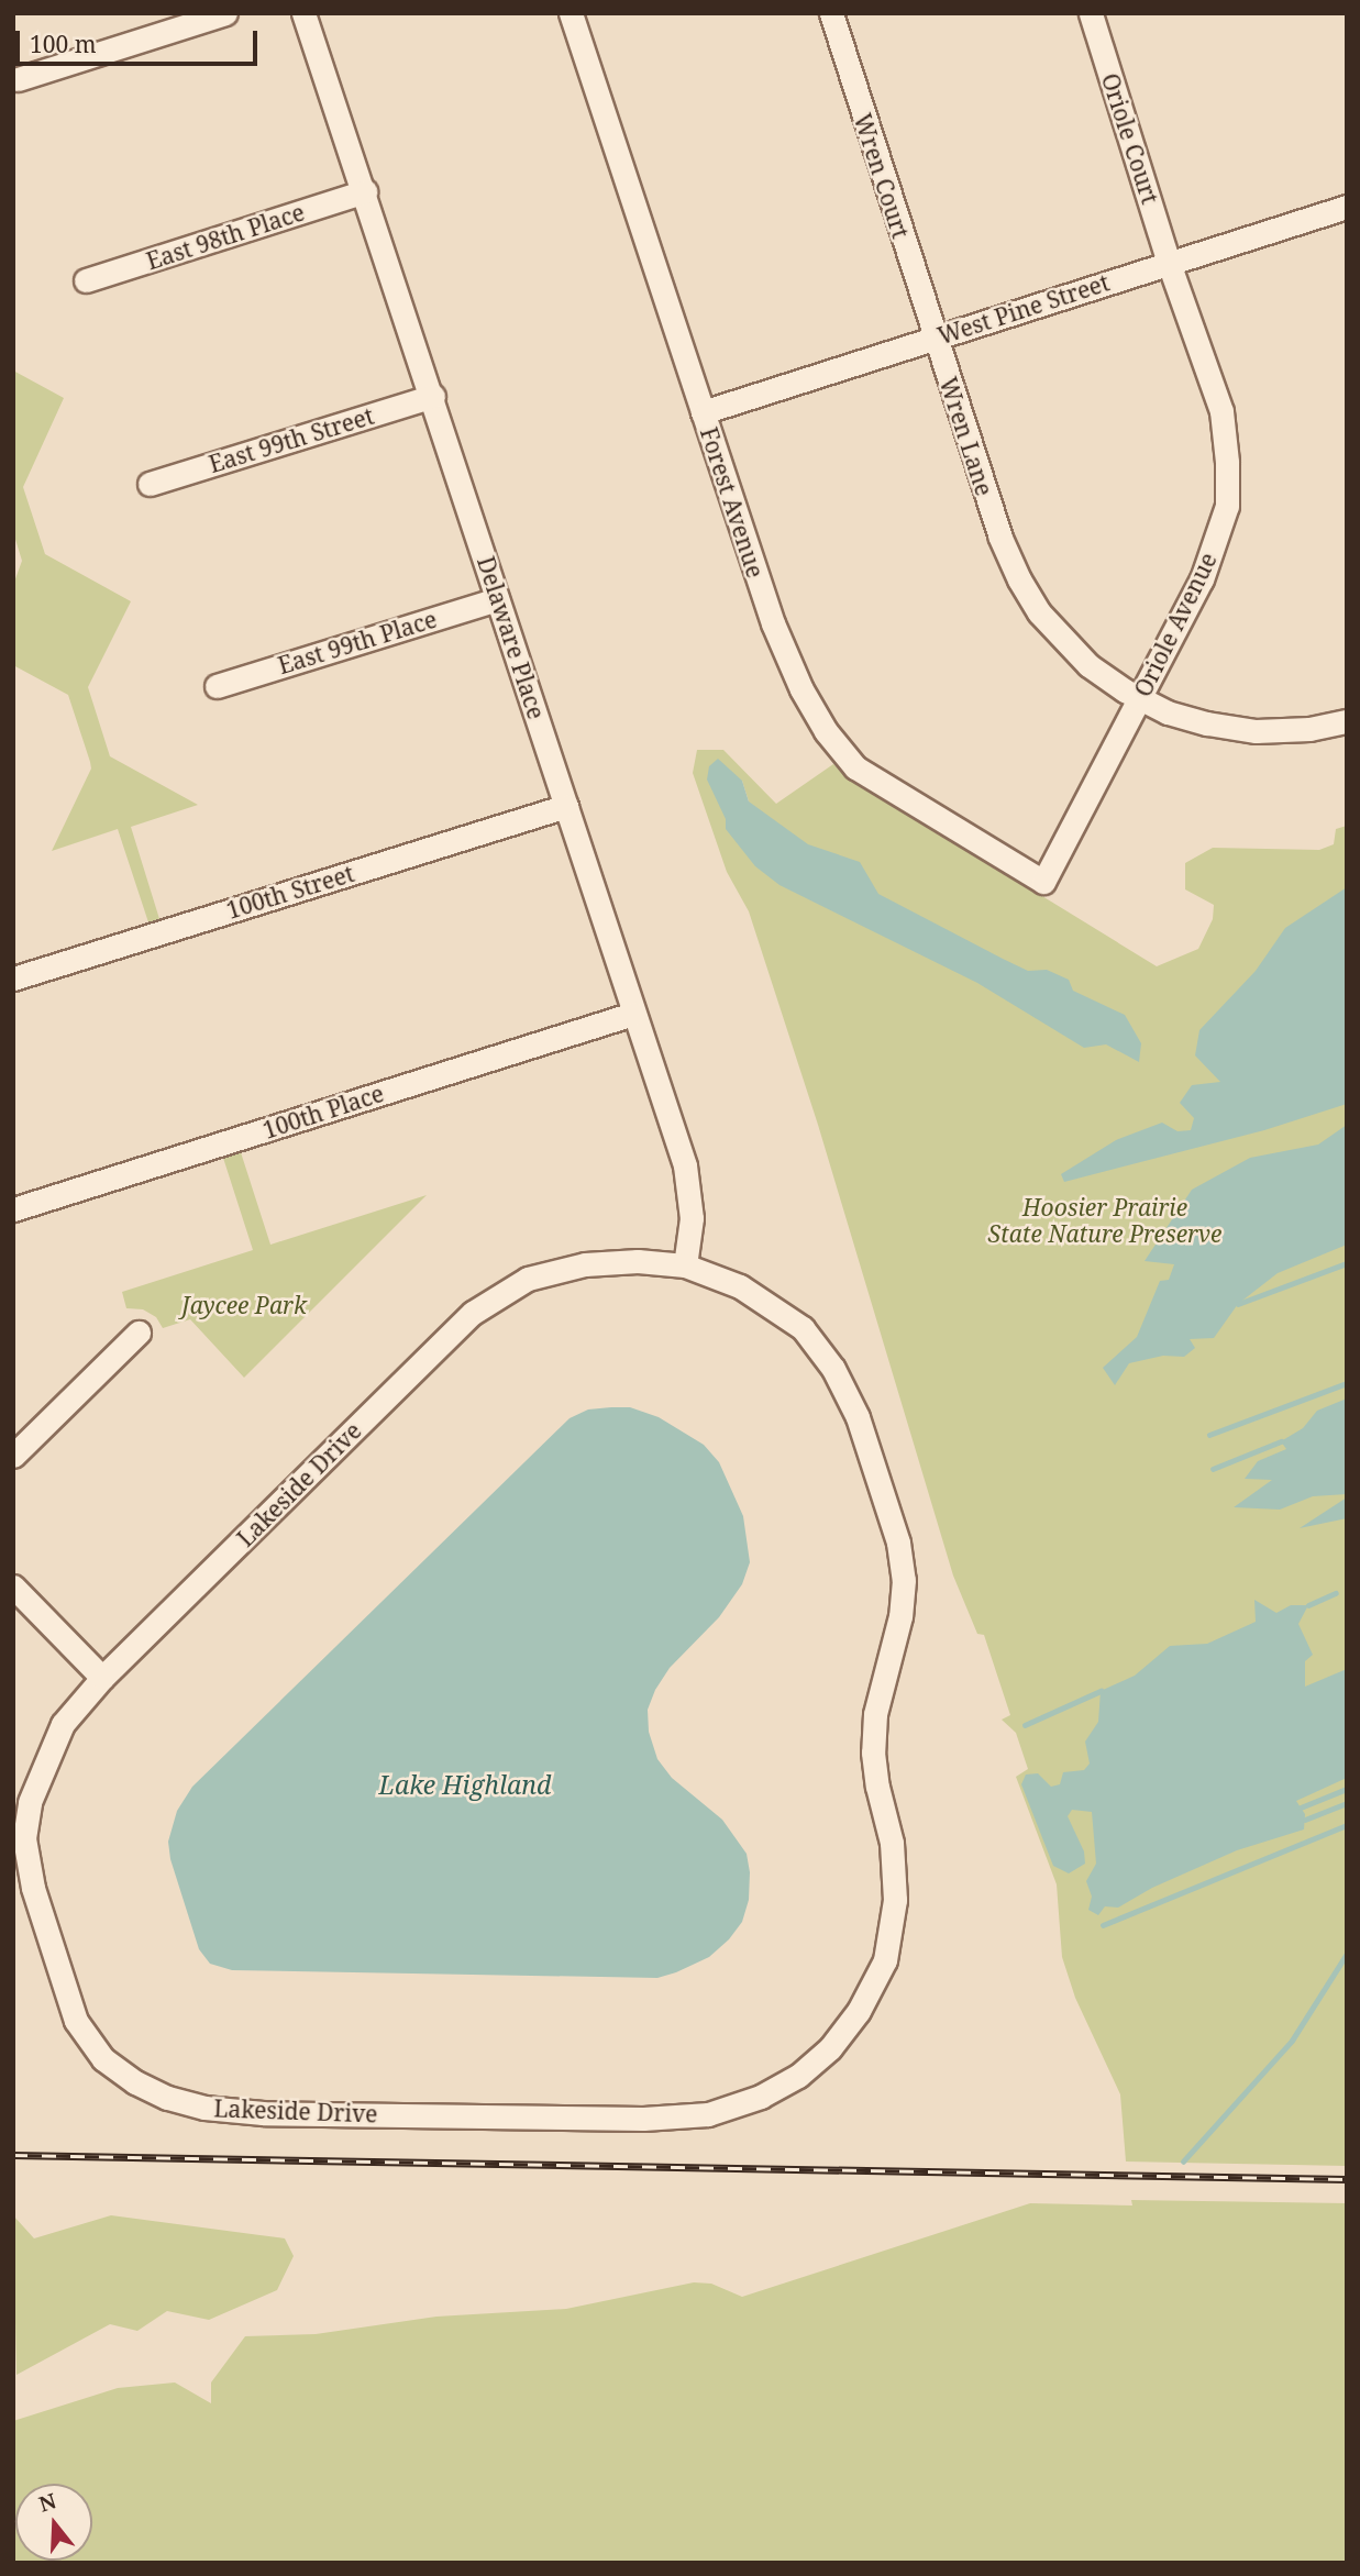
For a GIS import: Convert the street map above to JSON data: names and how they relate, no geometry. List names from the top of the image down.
{
  "streets": {
    "street": [
      "Oriole Court",
      "Wren Court",
      "East 98th Place",
      "West Pine Street",
      "Wren Lane",
      "East 99th Street",
      "Forest Avenue",
      "Oriole Avenue",
      "Delaware Place",
      "East 99th Place",
      "100th Street",
      "100th Place",
      "Lakeside Drive"
    ]
  },
  "crossings": [
    ["Oriole Court", "West Pine Street"],
    ["Oriole Court", "Oriole Avenue"],
    ["Wren Court", "West Pine Street"],
    ["Wren Court", "Wren Lane"],
    ["East 98th Place", "Delaware Place"],
    ["West Pine Street", "Wren Lane"],
    ["West Pine Street", "Forest Avenue"],
    ["West Pine Street", "Oriole Avenue"],
    ["Wren Lane", "Oriole Avenue"],
    ["East 99th Street", "Delaware Place"],
    ["Forest Avenue", "Oriole Avenue"],
    ["Delaware Place", "East 99th Place"],
    ["Delaware Place", "100th Street"],
    ["Delaware Place", "100th Place"],
    ["Delaware Place", "Lakeside Drive"]
  ],
  "water": ["Lake Highland"],
  "parks": ["Hoosier Prairie State Nature Preserve", "Jaycee Park"],
  "scale_bar": "100 m",
  "north": "top"
}
